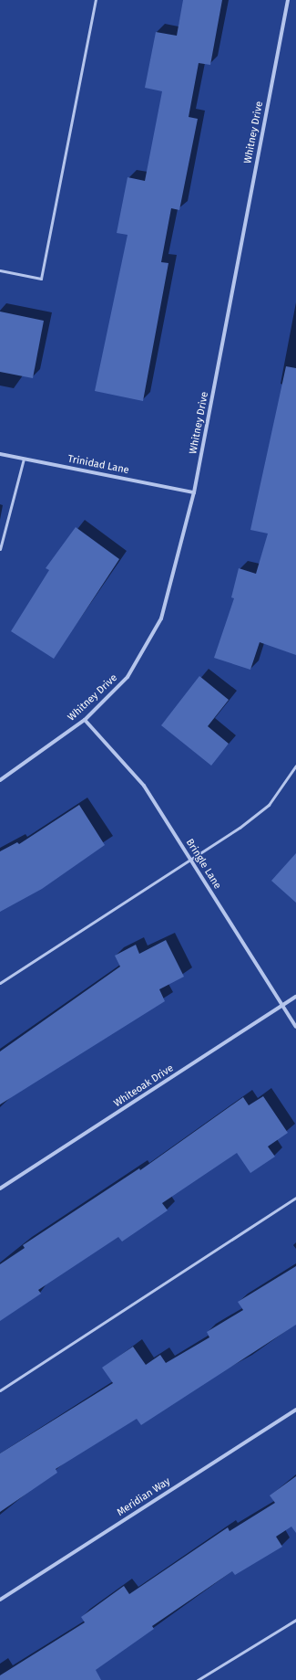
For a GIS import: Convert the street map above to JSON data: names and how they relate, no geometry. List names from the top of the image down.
{
  "streets": {
    "street": [
      "Whitney Drive",
      "Trinidad Lane",
      "Bringle Lane",
      "Whiteoak Drive",
      "Meridian Way"
    ]
  },
  "crossings": [
    ["Whitney Drive", "Trinidad Lane"],
    ["Whitney Drive", "Bringle Lane"],
    ["Bringle Lane", "Whiteoak Drive"]
  ]
}
